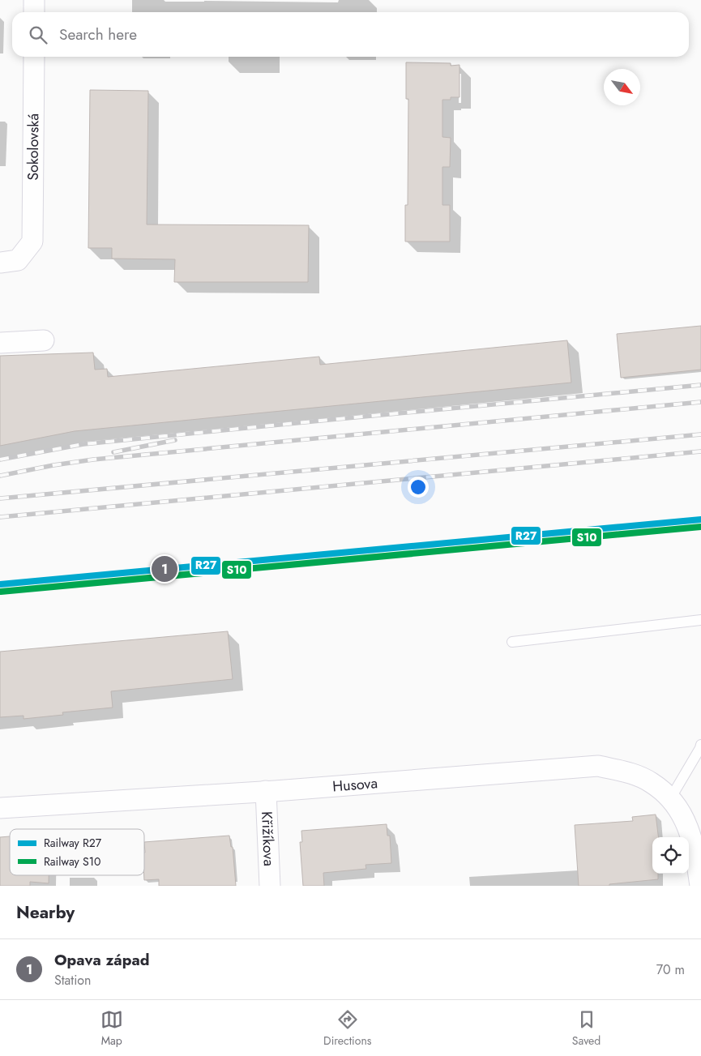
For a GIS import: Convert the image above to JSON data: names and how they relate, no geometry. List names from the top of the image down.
{
  "streets": {
    "street": ["Sokolovská", "Husova", "Křižíkova"]
  },
  "crossings": [
    ["Husova", "Křižíkova"]
  ],
  "lines": ["rail line R27", "rail line S10"],
  "legend": ["Railway R27", "Railway S10"],
  "north": "bottom right",
  "page": {
    "search": "Search here",
    "pins": "1",
    "heading": "Nearby",
    "list": [
      {
        "mark": "1",
        "name": "Opava západ",
        "note": "Station",
        "value": "70 m"
      }
    ],
    "nav": ["Map", "Directions", "Saved"]
  }
}
